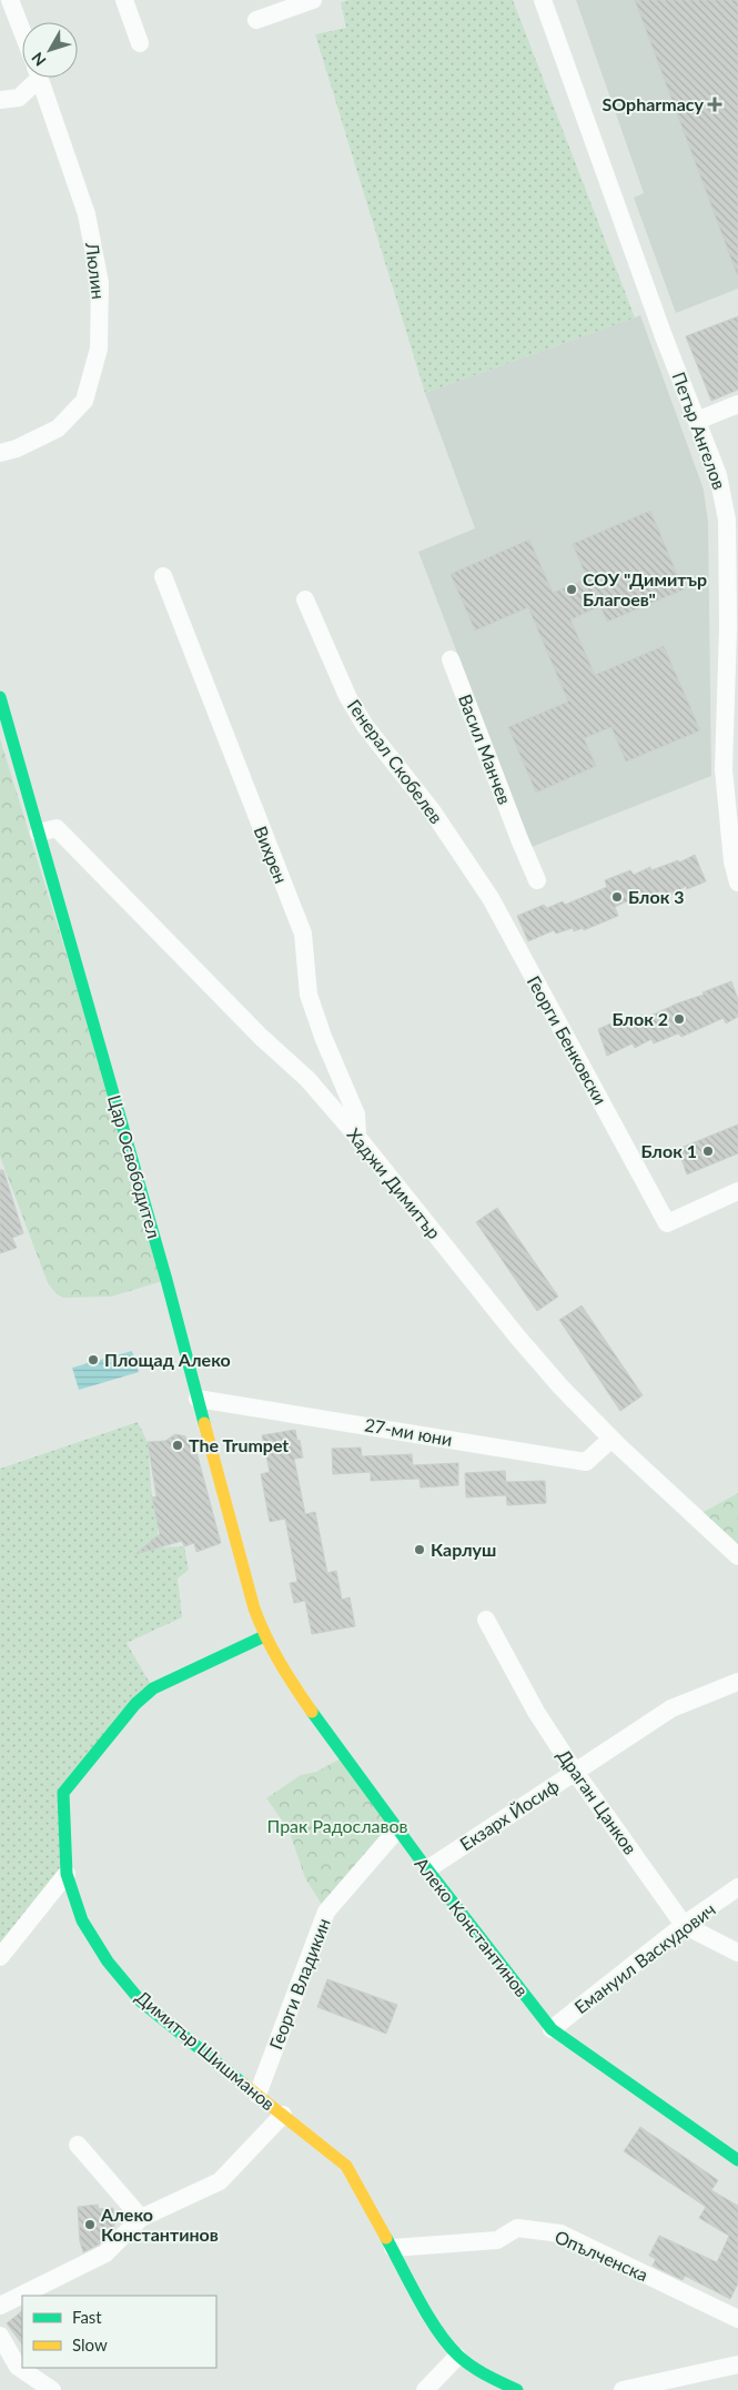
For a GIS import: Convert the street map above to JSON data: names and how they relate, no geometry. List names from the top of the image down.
{
  "streets": {
    "street": [
      "Люлин",
      "Петър Ангелов",
      "Васил Манчев",
      "Генерал Скобелев",
      "Вихрен",
      "Георги Бенковски",
      "Цар Освободител",
      "Хаджи Димитър",
      "27-ми юни",
      "Драган Цанков",
      "Екзарх Йосиф",
      "Алеко Константинов",
      "Емануил Васкудович",
      "Георги Владикин",
      "Димитър Шишманов",
      "Опълченска"
    ]
  },
  "crossings": [
    ["Генерал Скобелев", "Георги Бенковски"],
    ["Вихрен", "Хаджи Димитър"],
    ["Цар Освободител", "Хаджи Димитър"],
    ["Цар Освободител", "27-ми юни"],
    ["Цар Освободител", "Алеко Константинов"],
    ["Цар Освободител", "Димитър Шишманов"],
    ["Хаджи Димитър", "27-ми юни"],
    ["Драган Цанков", "Екзарх Йосиф"],
    ["Драган Цанков", "Емануил Васкудович"],
    ["Екзарх Йосиф", "Алеко Константинов"],
    ["Алеко Константинов", "Емануил Васкудович"],
    ["Алеко Константинов", "Георги Владикин"],
    ["Алеко Константинов", "Димитър Шишманов"],
    ["Георги Владикин", "Димитър Шишманов"],
    ["Димитър Шишманов", "Опълченска"]
  ],
  "parks": ["Прак Радославов"],
  "places": {
    "health": ["SOpharmacy"],
    "other": [
      "СОУ \"Димитър Благоев\"",
      "Блок 3",
      "Блок 2",
      "Блок 1",
      "Площад Алеко",
      "The Trumpet",
      "Карлуш",
      "Алеко Константинов"
    ]
  },
  "legend": ["Fast", "Slow"],
  "north": "bottom left"
}
